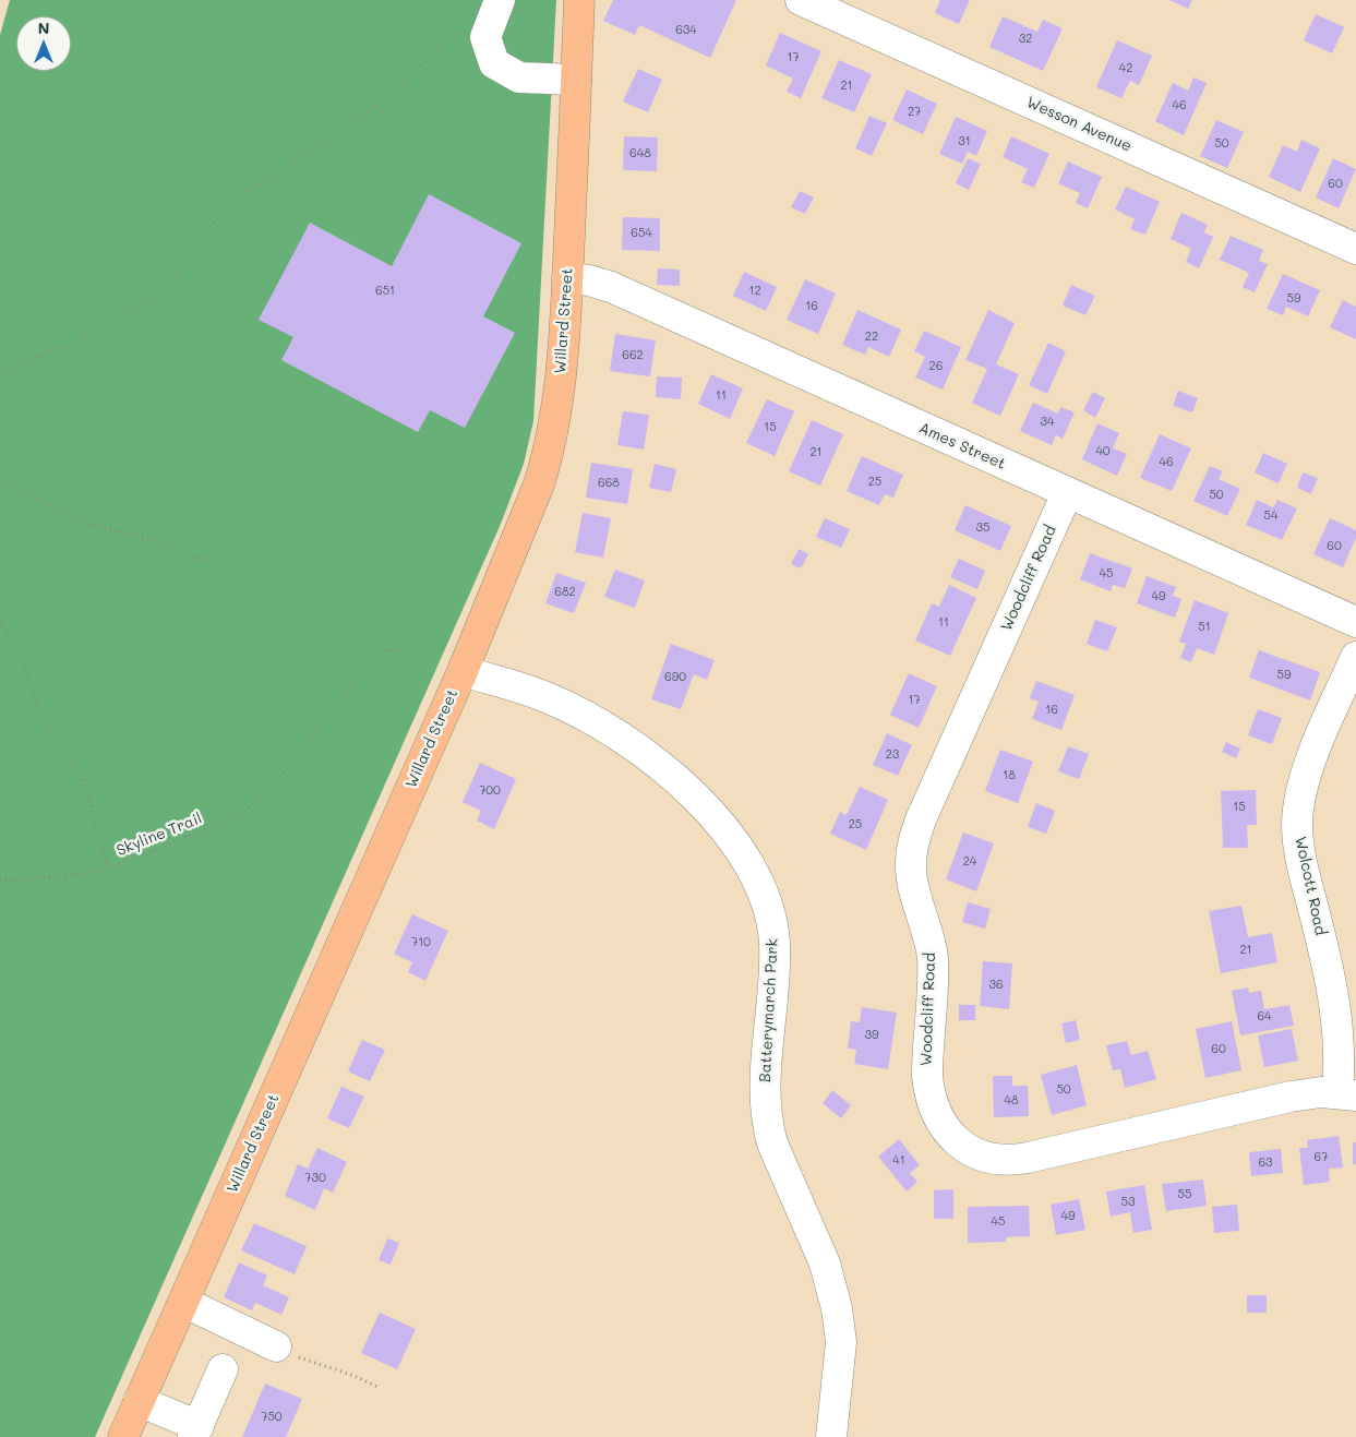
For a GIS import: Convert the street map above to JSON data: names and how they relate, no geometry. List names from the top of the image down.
{
  "streets": {
    "main road": ["Willard Street"],
    "street": [
      "Wesson Avenue",
      "Ames Street",
      "Woodcliff Road",
      "Wolcott Road",
      "Batterymarch Park"
    ],
    "path": ["Skyline Trail"]
  },
  "crossings": [
    ["Willard Street", "Ames Street"],
    ["Willard Street", "Batterymarch Park"],
    ["Ames Street", "Woodcliff Road"],
    ["Woodcliff Road", "Wolcott Road"]
  ],
  "house_numbers": [
    "634",
    "32",
    "17",
    "42",
    "21",
    "46",
    "27",
    "31",
    "50",
    "648",
    "60",
    "654",
    "651",
    "12",
    "59",
    "16",
    "22",
    "662",
    "26",
    "11",
    "34",
    "15",
    "40",
    "21",
    "46",
    "25",
    "668",
    "50",
    "54",
    "35",
    "60",
    "45",
    "682",
    "49",
    "11",
    "51",
    "59",
    "690",
    "17",
    "16",
    "23",
    "18",
    "700",
    "15",
    "25",
    "24",
    "710",
    "21",
    "36",
    "64",
    "39",
    "60",
    "50",
    "48",
    "67",
    "41",
    "63",
    "730",
    "55",
    "53",
    "49",
    "45",
    "750"
  ],
  "north": "top"
}
